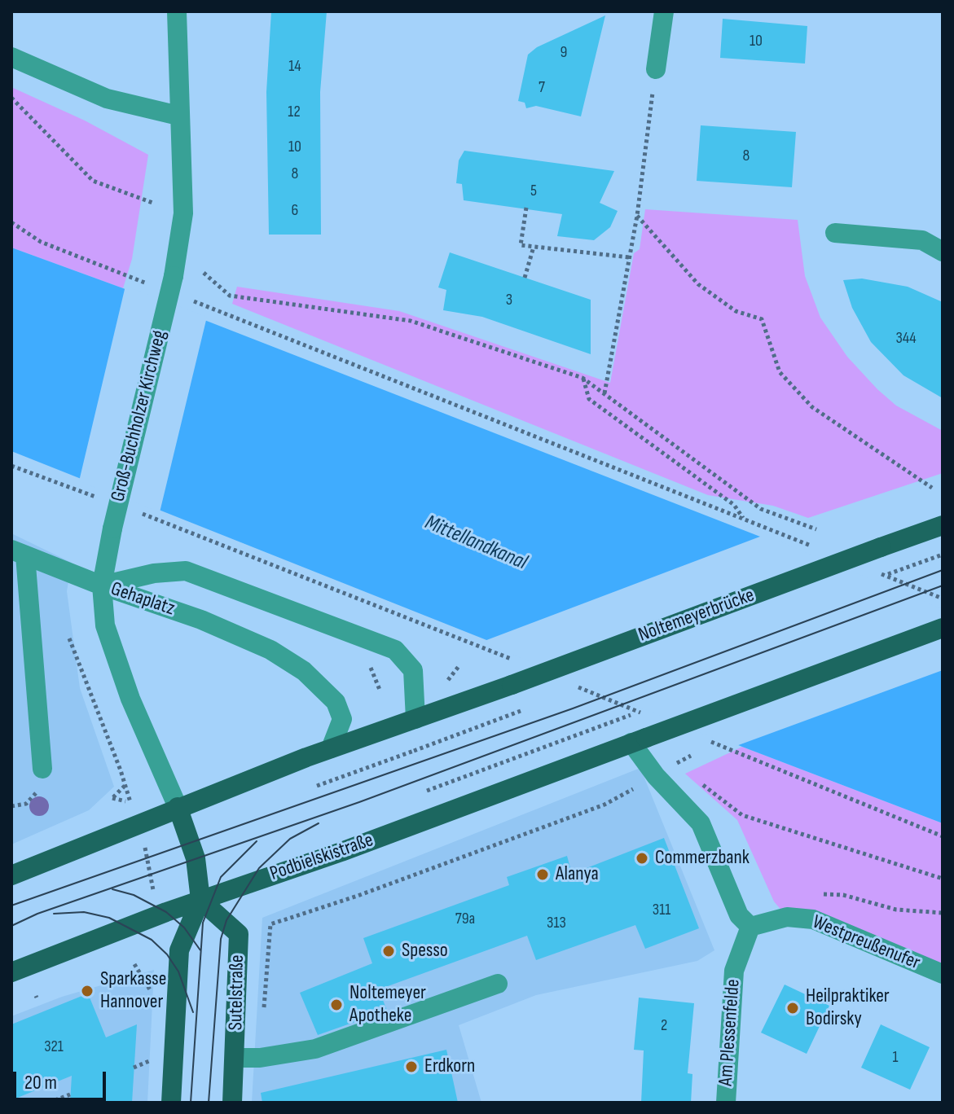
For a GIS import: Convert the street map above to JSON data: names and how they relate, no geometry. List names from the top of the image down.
{
  "streets": {
    "main road": ["Noltemeyerbrücke", "Podbielskistraße", "Sutelstraße"],
    "street": [
      "Groß-Buchholzer Kirchweg",
      "Gehaplatz",
      "Westpreußenufer",
      "Am Plessenfelde"
    ]
  },
  "crossings": [
    ["Groß-Buchholzer Kirchweg", "Gehaplatz"],
    ["Gehaplatz", "Noltemeyerbrücke"],
    ["Podbielskistraße", "Sutelstraße"],
    ["Westpreußenufer", "Am Plessenfelde"]
  ],
  "water": ["Mittellandkanal"],
  "places": [
    "Commerzbank",
    "Alanya",
    "Spesso",
    "Sparkasse Hannover",
    "Noltemeyer Apotheke",
    "Heilpraktiker Bodirsky",
    "Erdkorn"
  ],
  "house_numbers": [
    "10",
    "9",
    "14",
    "7",
    "12",
    "10",
    "8",
    "8",
    "5",
    "6",
    "3",
    "344",
    "311",
    "79a",
    "313",
    "2",
    "321",
    "1"
  ],
  "scale_bar": "20 m"
}
